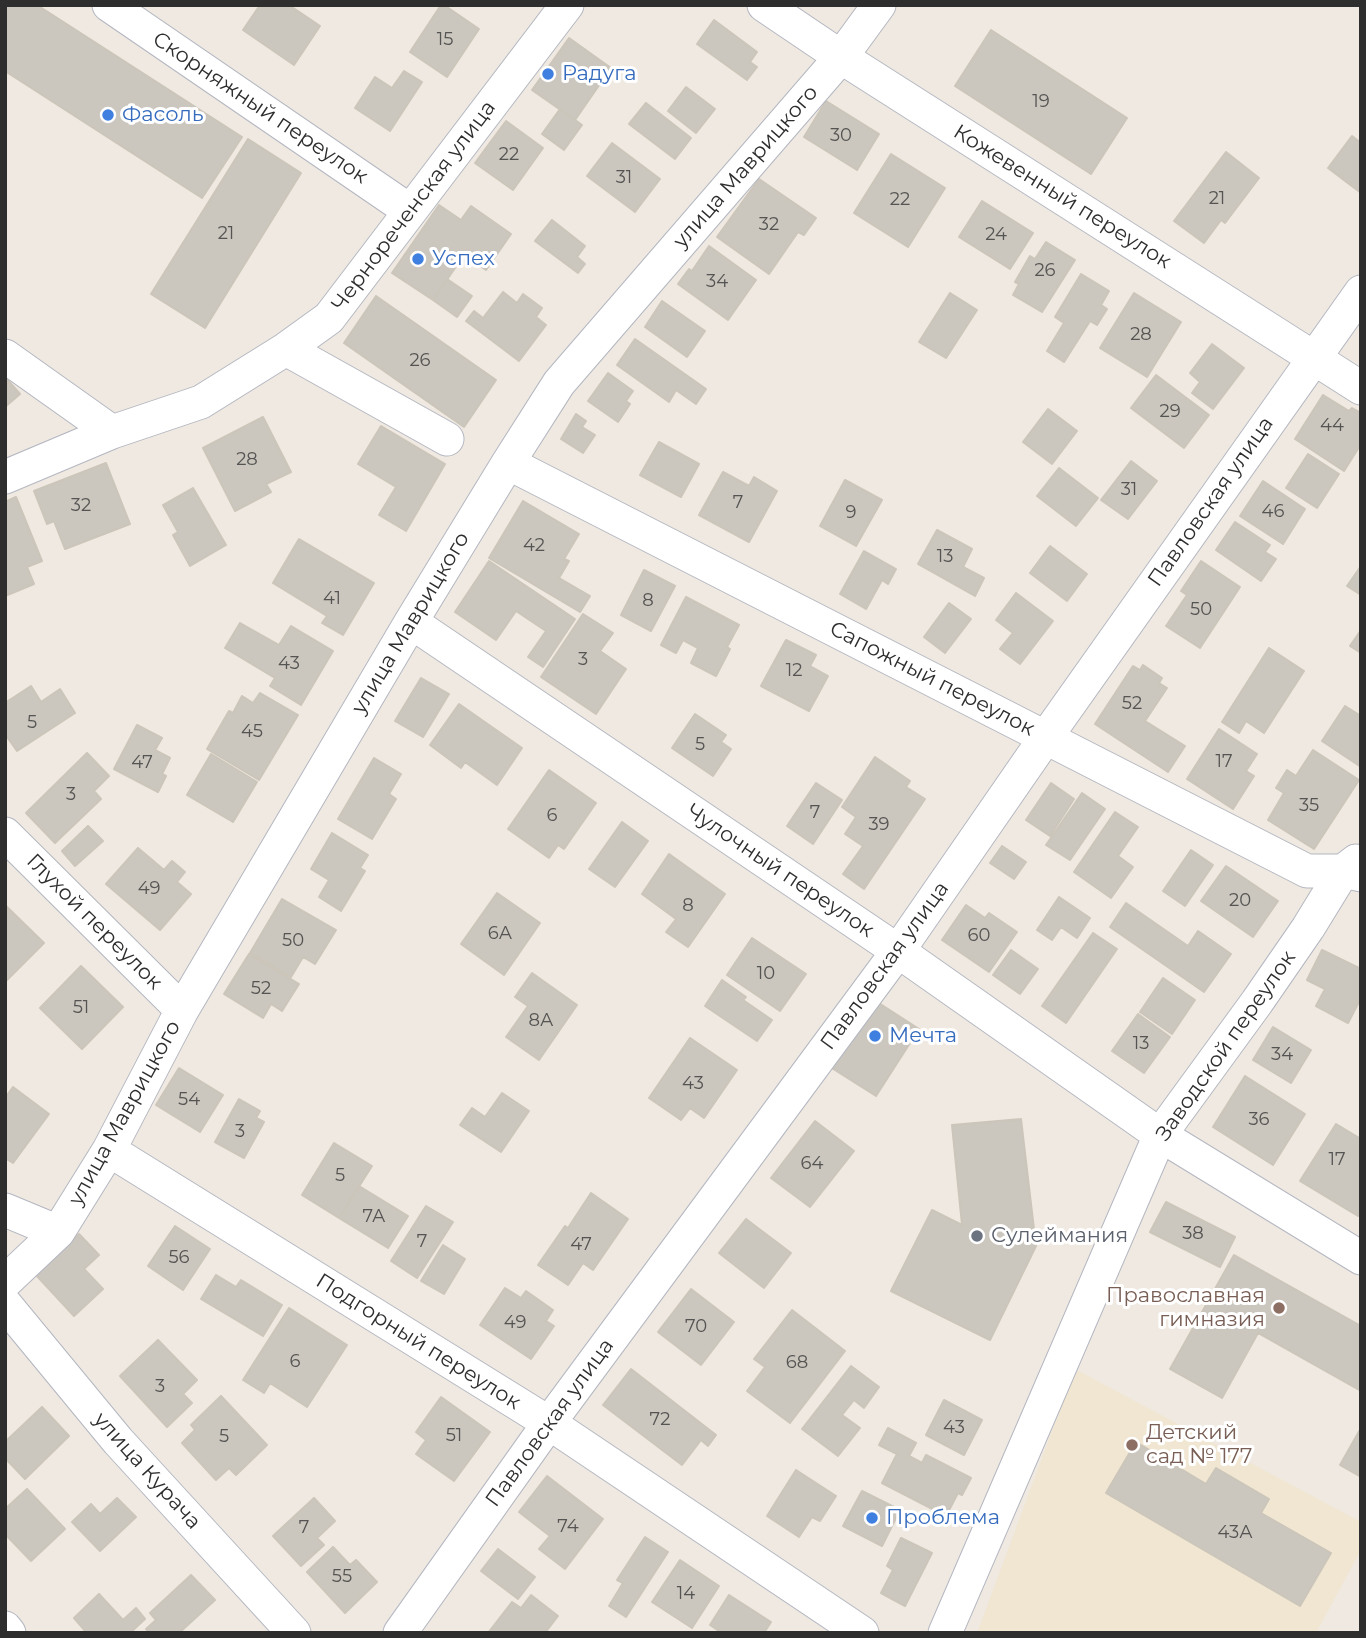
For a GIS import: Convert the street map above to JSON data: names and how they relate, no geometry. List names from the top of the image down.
{
  "streets": {
    "street": [
      "Скорняжный переулок",
      "улица Маврицкого",
      "Кожевенный переулок",
      "Чернореченская улица",
      "Павловская улица",
      "Сапожный переулок",
      "Чулочный переулок",
      "Глухой переулок",
      "Заводской переулок",
      "Подгорный переулок",
      "улица Курача"
    ]
  },
  "crossings": [
    ["Скорняжный переулок", "Чернореченская улица"],
    ["улица Маврицкого", "Кожевенный переулок"],
    ["улица Маврицкого", "Сапожный переулок"],
    ["улица Маврицкого", "Чулочный переулок"],
    ["улица Маврицкого", "Глухой переулок"],
    ["улица Маврицкого", "Подгорный переулок"],
    ["Кожевенный переулок", "Павловская улица"],
    ["Павловская улица", "Сапожный переулок"],
    ["Павловская улица", "Чулочный переулок"],
    ["Павловская улица", "Подгорный переулок"],
    ["Сапожный переулок", "Заводской переулок"],
    ["Чулочный переулок", "Заводской переулок"]
  ],
  "places": [
    "Радуга",
    "Фасоль",
    "Успех",
    "Мечта",
    "Сулеймания",
    "Православная гимназия",
    "Детский сад № 177",
    "Проблема"
  ],
  "house_numbers": [
    "15",
    "19",
    "30",
    "22",
    "31",
    "21",
    "22",
    "32",
    "21",
    "24",
    "26",
    "34",
    "28",
    "26",
    "29",
    "44",
    "28",
    "31",
    "7",
    "32",
    "46",
    "9",
    "42",
    "13",
    "41",
    "8",
    "50",
    "3",
    "43",
    "12",
    "52",
    "5",
    "45",
    "5",
    "17",
    "47",
    "3",
    "35",
    "7",
    "6",
    "39",
    "49",
    "20",
    "8",
    "6А",
    "60",
    "50",
    "10",
    "52",
    "51",
    "8А",
    "13",
    "34",
    "43",
    "54",
    "36",
    "3",
    "17",
    "64",
    "5",
    "7А",
    "38",
    "7",
    "47",
    "56",
    "49",
    "70",
    "6",
    "68",
    "3",
    "72",
    "43",
    "51",
    "5",
    "74",
    "7",
    "43А",
    "55",
    "14"
  ]
}
